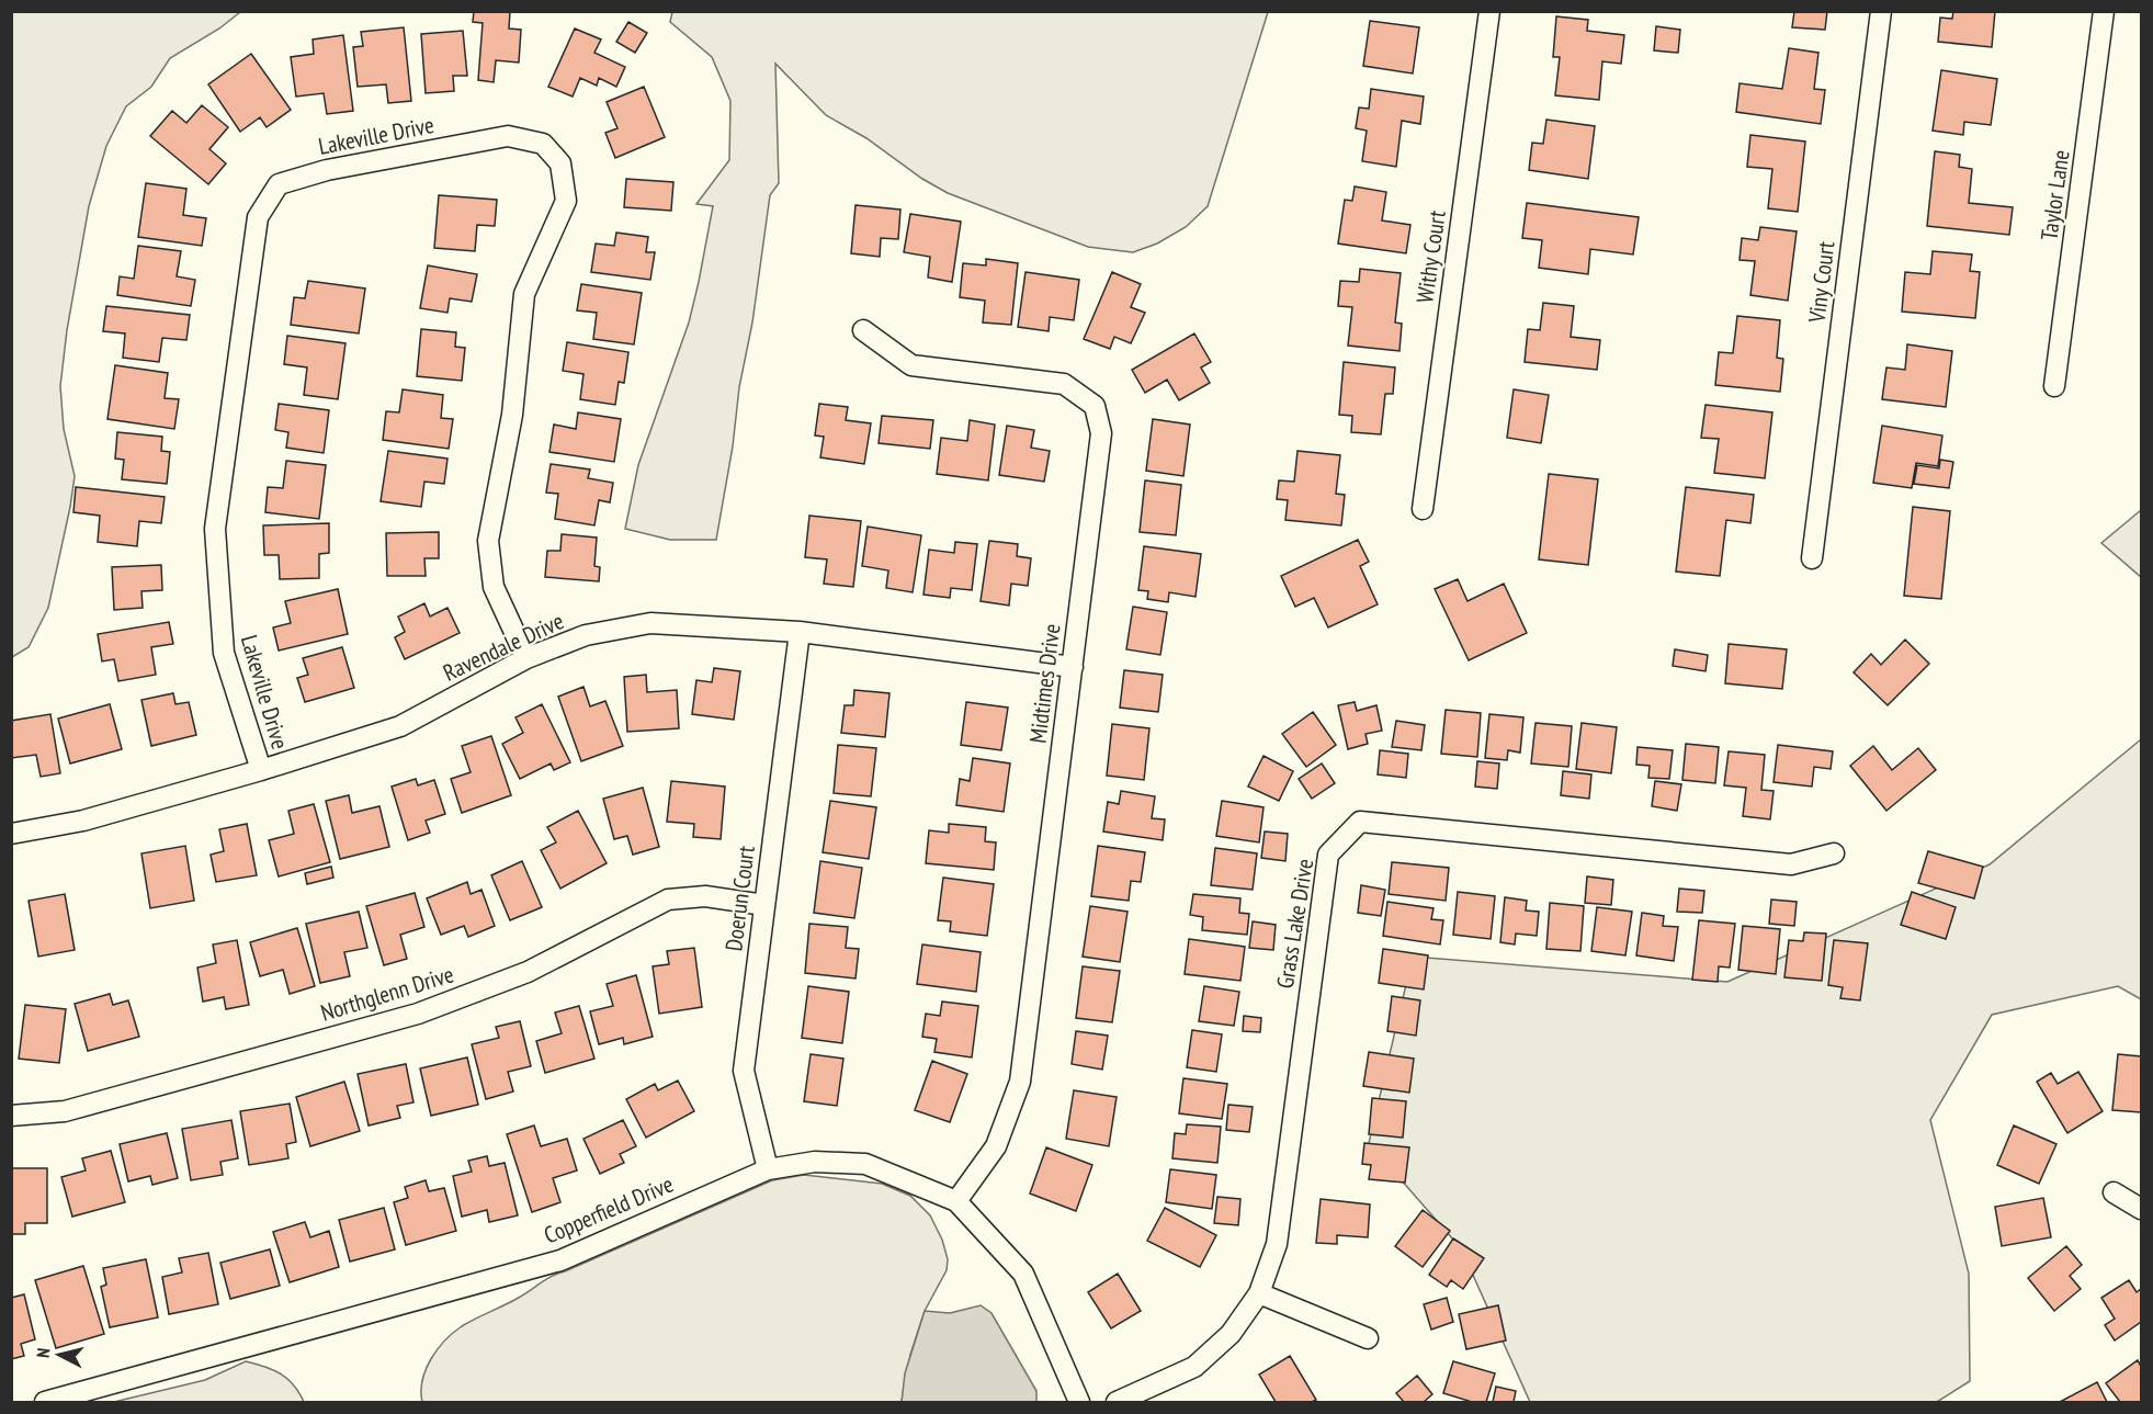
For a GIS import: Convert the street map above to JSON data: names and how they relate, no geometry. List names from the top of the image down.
{
  "streets": {
    "street": [
      "Lakeville Drive",
      "Taylor Lane",
      "Withy Court",
      "Viny Court",
      "Ravendale Drive",
      "Midtimes Drive",
      "Doerun Court",
      "Grass Lake Drive",
      "Northglenn Drive",
      "Copperfield Drive"
    ]
  },
  "crossings": [
    ["Lakeville Drive", "Ravendale Drive"],
    ["Ravendale Drive", "Midtimes Drive"],
    ["Ravendale Drive", "Doerun Court"],
    ["Midtimes Drive", "Copperfield Drive"],
    ["Doerun Court", "Northglenn Drive"],
    ["Doerun Court", "Copperfield Drive"]
  ],
  "north": "left"
}
